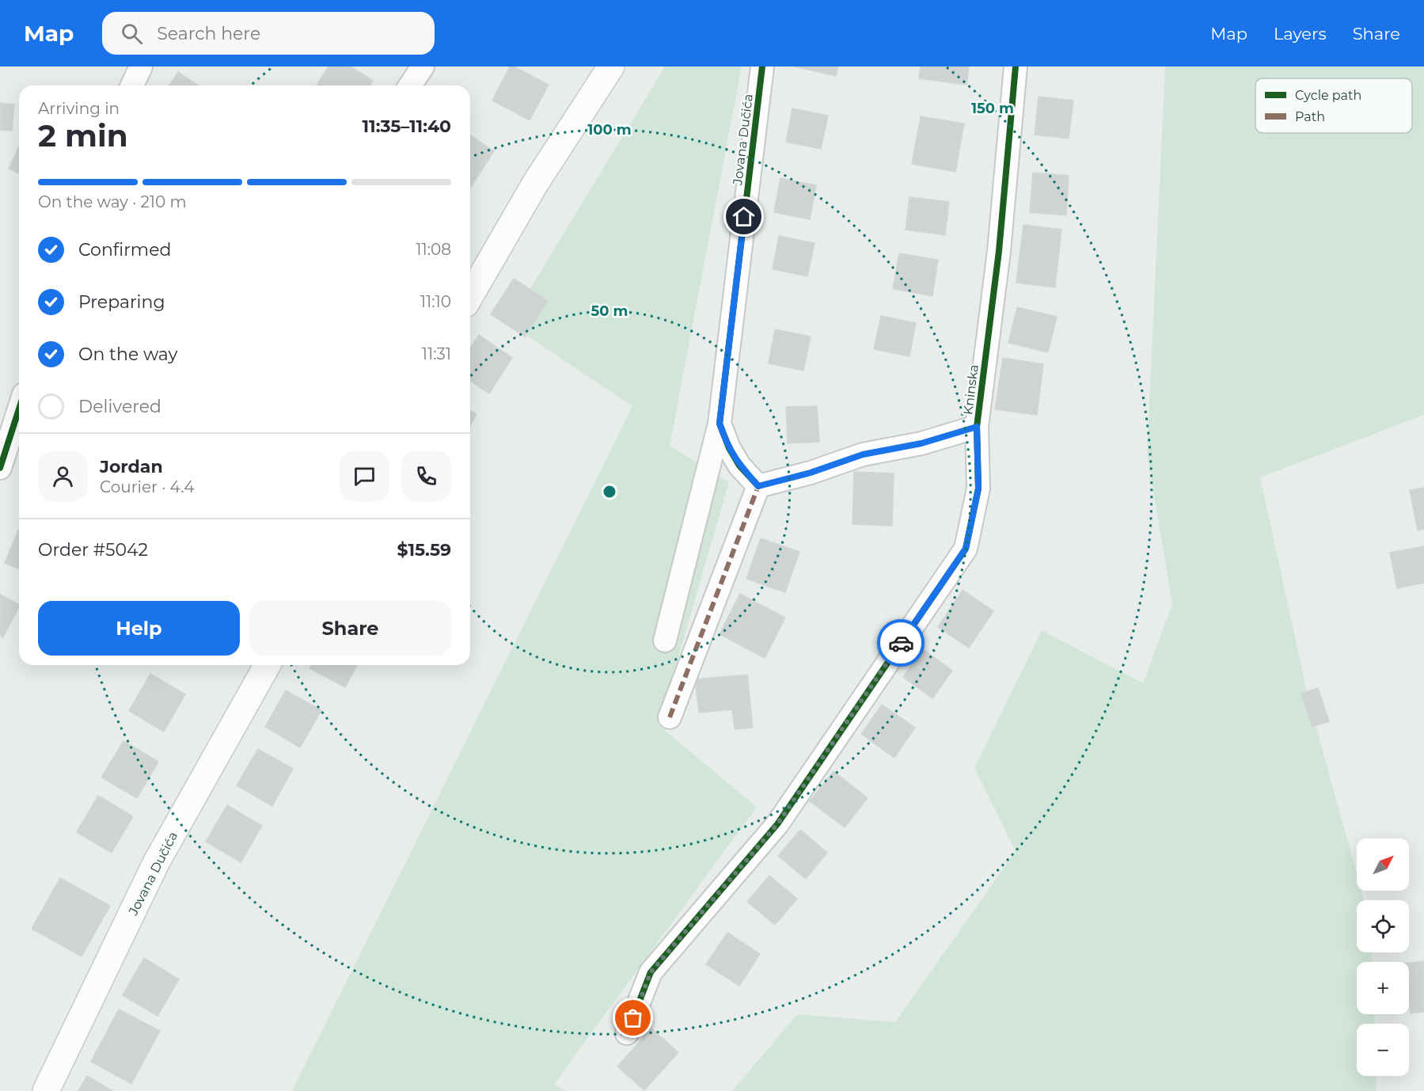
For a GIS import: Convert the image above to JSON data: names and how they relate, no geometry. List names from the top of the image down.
{
  "streets": {
    "main road": ["Jovana Dučića"],
    "street": ["Kninska"]
  },
  "legend": ["Cycle path", "Path"],
  "north": "top right",
  "page": {
    "header": "Map",
    "search": "Search here",
    "nav": ["Map", "Layers", "Share"],
    "heading": ["2 min", "Arriving in", "11:35–11:40"],
    "panel": [
      "Jordan",
      "Courier · 4.4",
      "Order #5042",
      "$15.59"
    ],
    "bar": "On the way · 210 m",
    "list": [
      ["Confirmed", "11:08"],
      ["Preparing", "11:10"],
      ["On the way", "11:31"],
      "Delivered"
    ],
    "buttons": ["Help", "Share"],
    "map_buttons": ["+", "−"]
  },
  "rings": ["150 m", "100 m", "50 m"]
}
